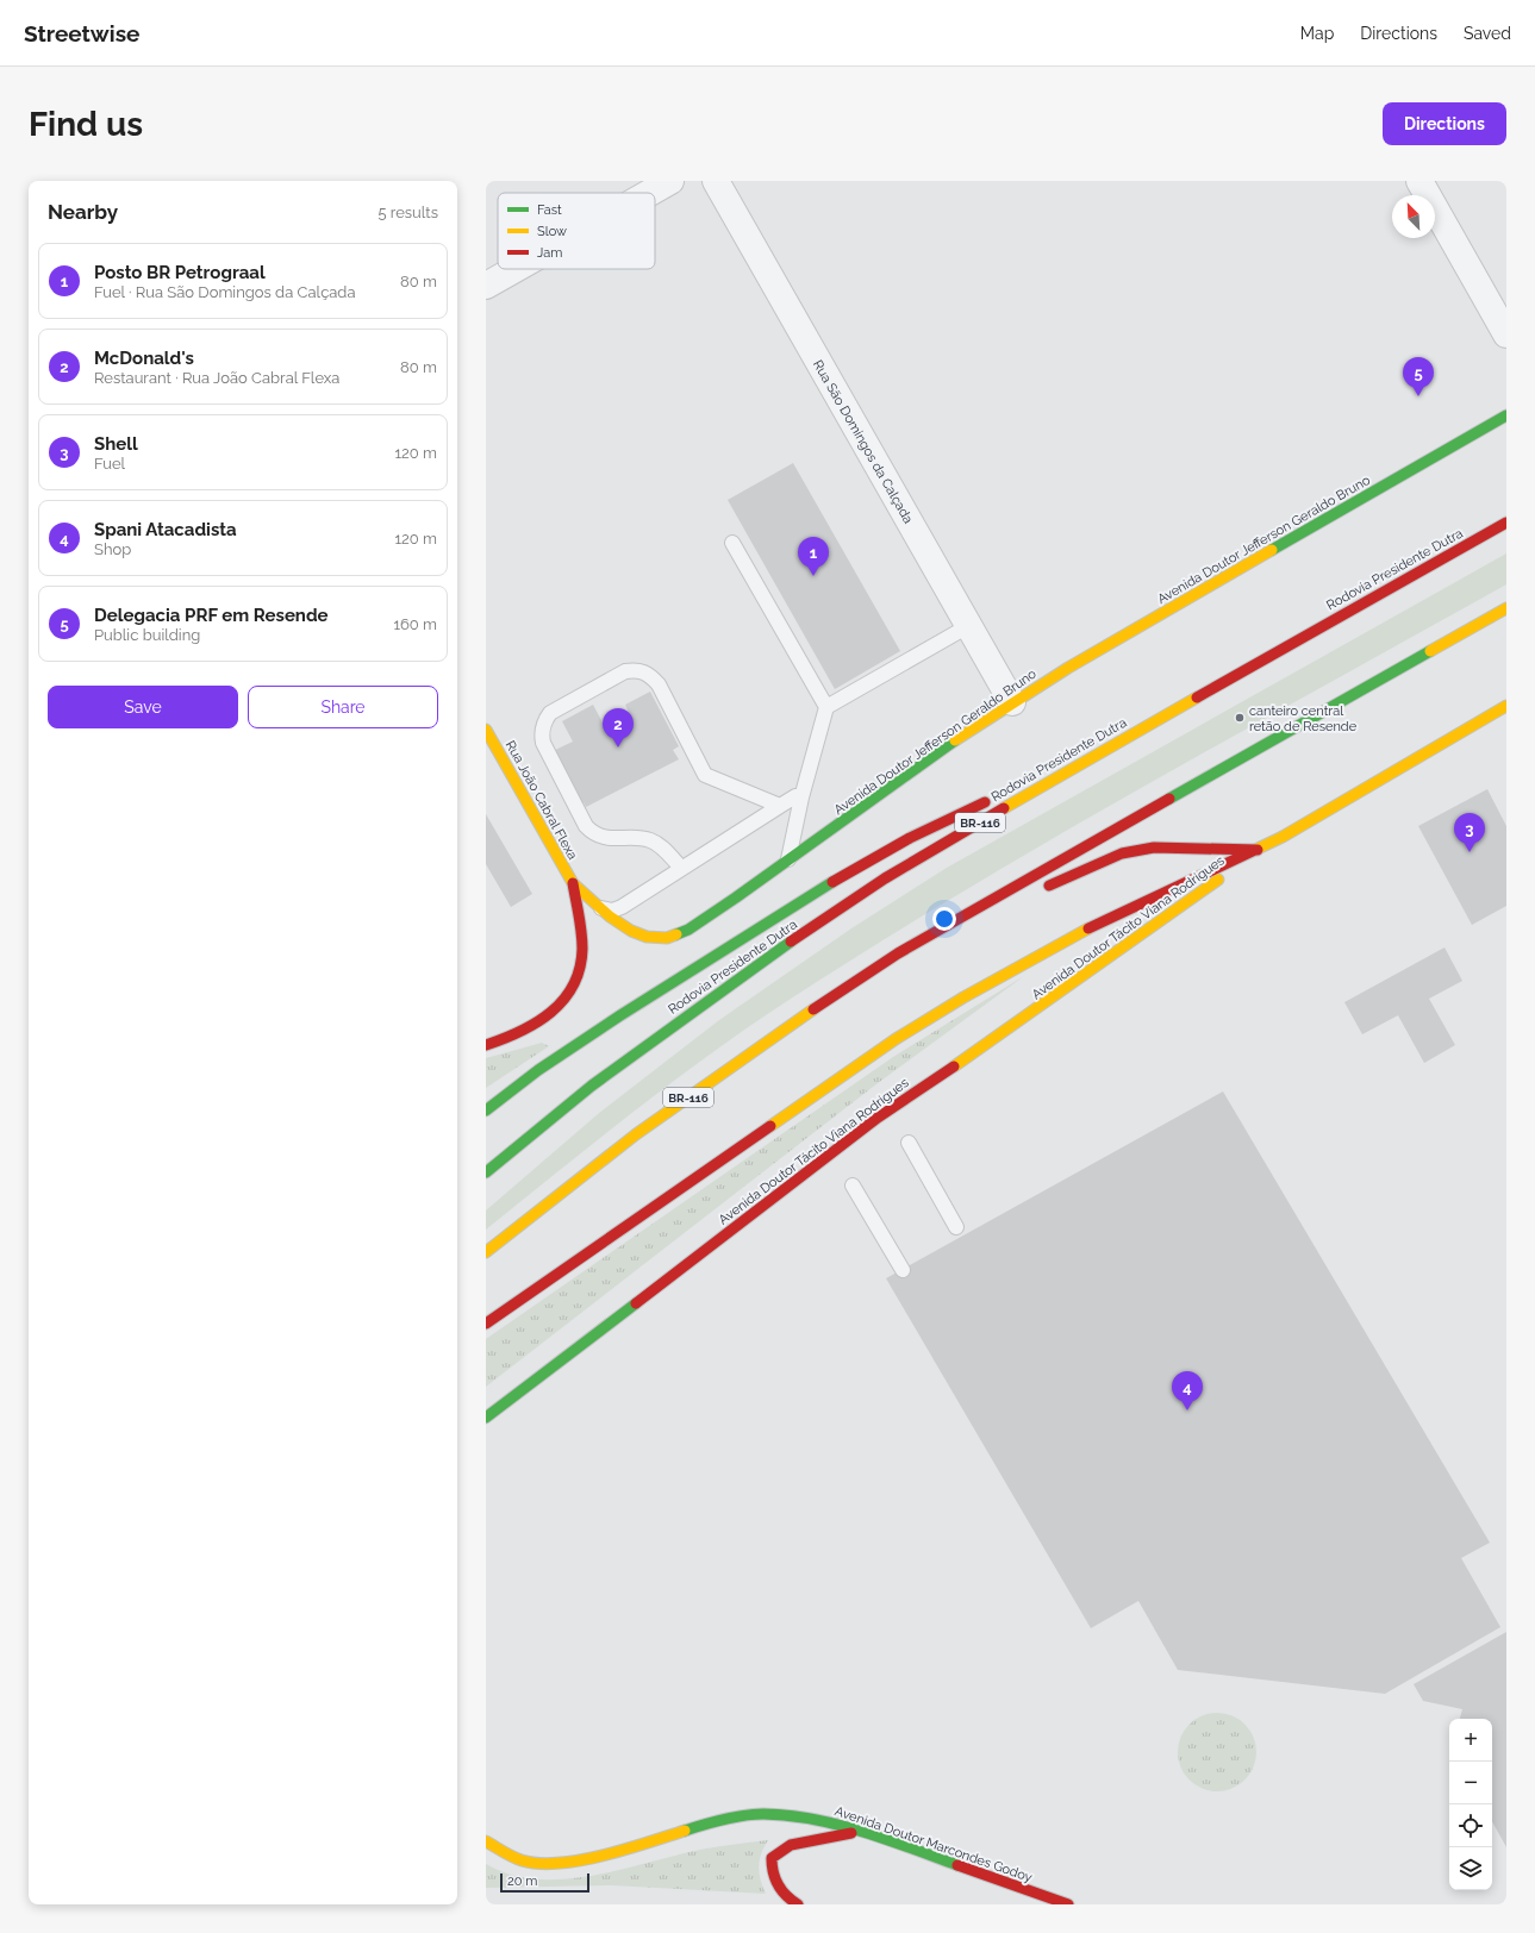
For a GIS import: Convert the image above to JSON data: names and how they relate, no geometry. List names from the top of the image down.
{
  "streets": {
    "main road": [
      "Avenida Doutor Jefferson Geraldo Bruno",
      "Rodovia Presidente Dutra",
      "Rua João Cabral Flexa",
      "BR-116",
      "Avenida Doutor Tácito Viana Rodrigues",
      "Avenida Doutor Marcondes Godoy"
    ],
    "street": ["Rua São Domingos da Calçada"]
  },
  "crossings": [
    ["Rua São Domingos da Calçada", "Avenida Doutor Jefferson Geraldo Bruno"],
    ["Avenida Doutor Jefferson Geraldo Bruno", "Rua João Cabral Flexa"]
  ],
  "places": ["canteiro central retão de Resende"],
  "legend": ["Fast", "Slow", "Jam"],
  "scale_bar": "20 m",
  "north": "top left",
  "page": {
    "header": "Streetwise",
    "nav": ["Map", "Directions", "Saved"],
    "buttons": [
      "Directions",
      ["Save", "Share"]
    ],
    "title": "Find us",
    "heading": ["Nearby", "5 results"],
    "list": [
      {
        "mark": "1",
        "name": "Posto BR Petrograal",
        "note": "Fuel · Rua São Domingos da Calçada",
        "value": "80 m"
      },
      {
        "mark": "2",
        "name": "McDonald's",
        "note": "Restaurant · Rua João Cabral Flexa",
        "value": "80 m"
      },
      {
        "mark": "3",
        "name": "Shell",
        "note": "Fuel",
        "value": "120 m"
      },
      {
        "mark": "4",
        "name": "Spani Atacadista",
        "note": "Shop",
        "value": "120 m"
      },
      {
        "mark": "5",
        "name": "Delegacia PRF em Resende",
        "note": "Public building",
        "value": "160 m"
      }
    ],
    "pins": [
      "5",
      "1",
      "2",
      "3",
      "4"
    ],
    "map_buttons": ["+", "−"],
    "scale": "20 m"
  }
}
